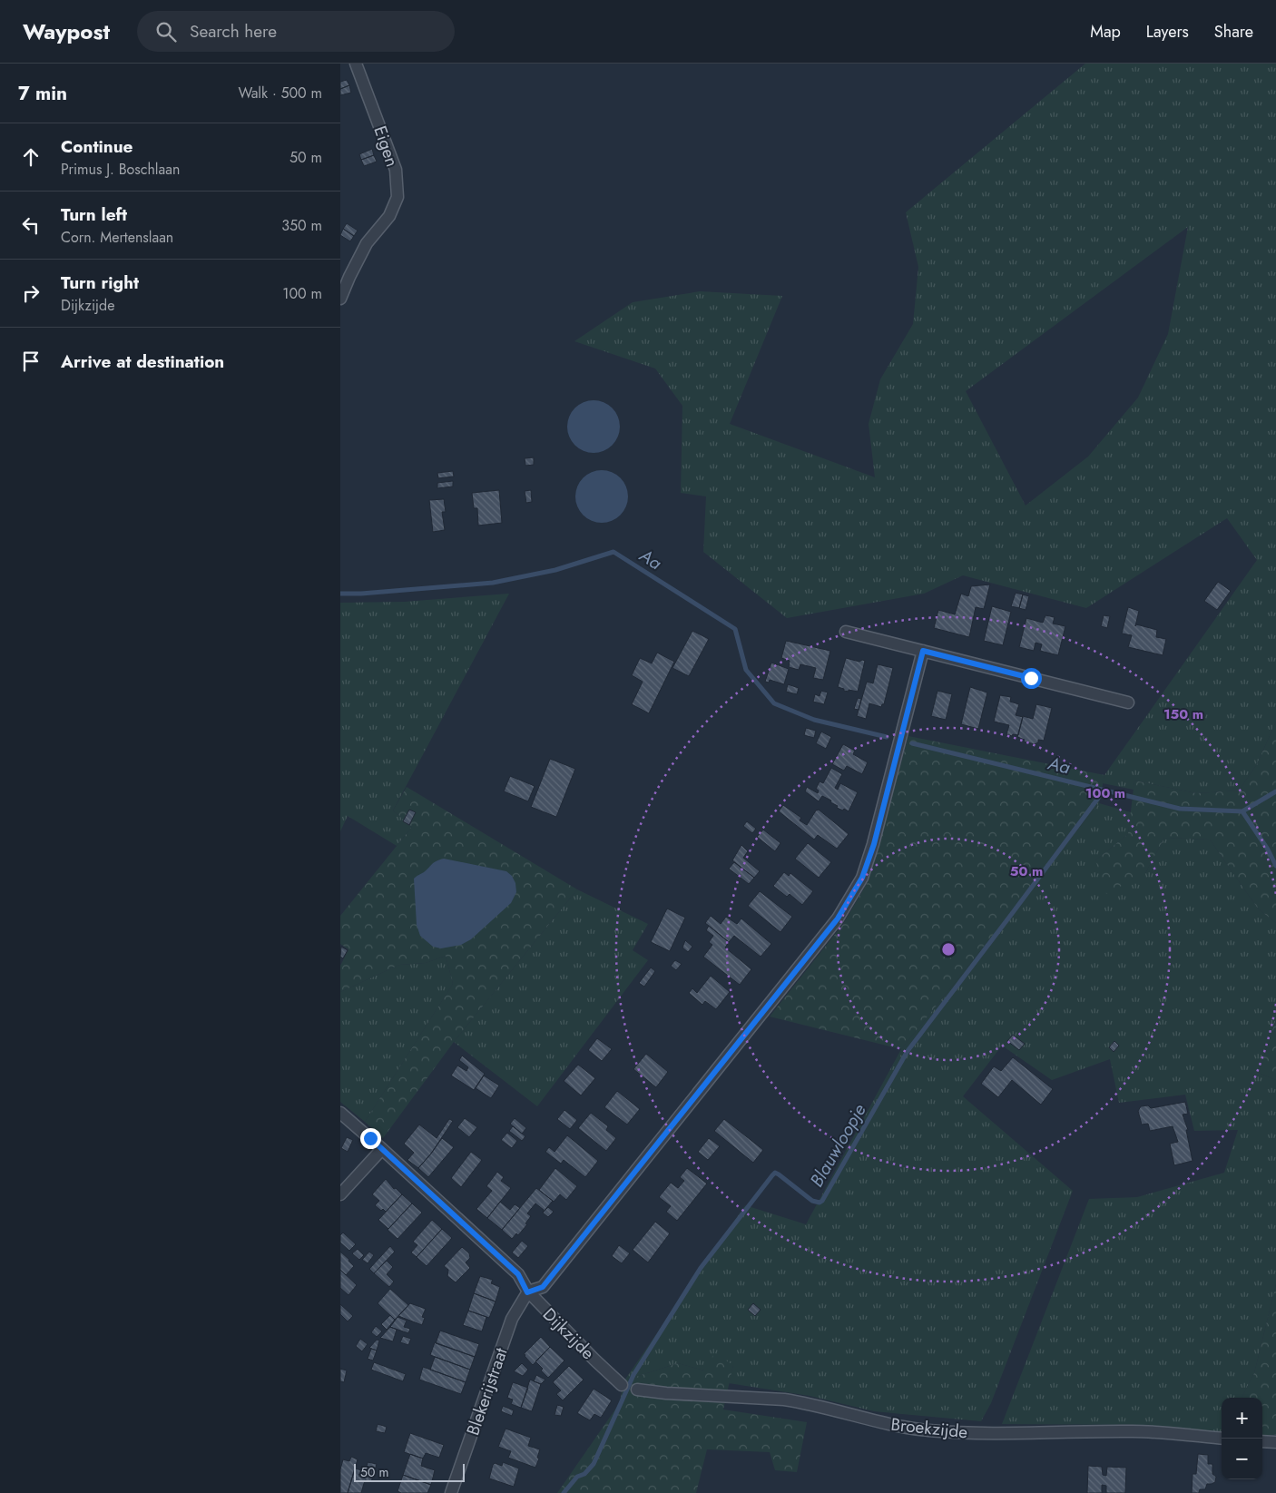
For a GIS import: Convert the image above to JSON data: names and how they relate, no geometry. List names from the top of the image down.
{
  "streets": {
    "street": [
      "Eigen",
      "Dijkzijde",
      "Blekerijstraat",
      "Broekzijde"
    ]
  },
  "crossings": [
    ["Dijkzijde", "Blekerijstraat"]
  ],
  "water": ["Aa", "Blauwloopje"],
  "scale_bar": "50 m",
  "page": {
    "header": "Waypost",
    "search": "Search here",
    "nav": ["Map", "Layers", "Share"],
    "heading": ["7 min", "Walk · 500 m"],
    "list": [
      ["Continue", "Primus J. Boschlaan", "50 m"],
      ["Turn left", "Corn. Mertenslaan", "350 m"],
      ["Turn right", "Dijkzijde", "100 m"],
      "Arrive at destination"
    ],
    "map_buttons": ["+", "−"],
    "scale": "50 m"
  },
  "rings": ["150 m", "100 m", "50 m"]
}
